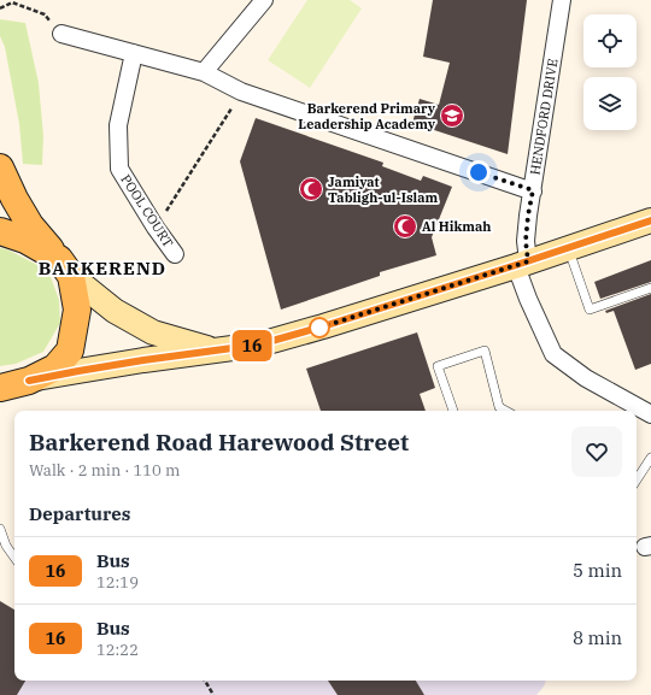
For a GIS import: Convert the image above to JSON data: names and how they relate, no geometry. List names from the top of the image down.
{
  "streets": {
    "street": ["HENDFORD DRIVE", "POOL COURT"]
  },
  "districts": ["BARKEREND"],
  "places": {
    "school or university": ["Barkerend Primary Leadership Academy"],
    "mosque": ["Jamiyat Tabligh-ul-Islam", "Al Hikmah"]
  },
  "lines": ["bus line 16"],
  "page": {
    "on_map": "16",
    "heading": [
      ["Barkerend Road Harewood Street", "Walk · 2 min · 110 m"],
      "Departures"
    ],
    "list": [
      {
        "mark": "16",
        "name": "Bus",
        "note": "12:19",
        "value": "5 min"
      },
      {
        "mark": "16",
        "name": "Bus",
        "note": "12:22",
        "value": "8 min"
      }
    ]
  }
}
